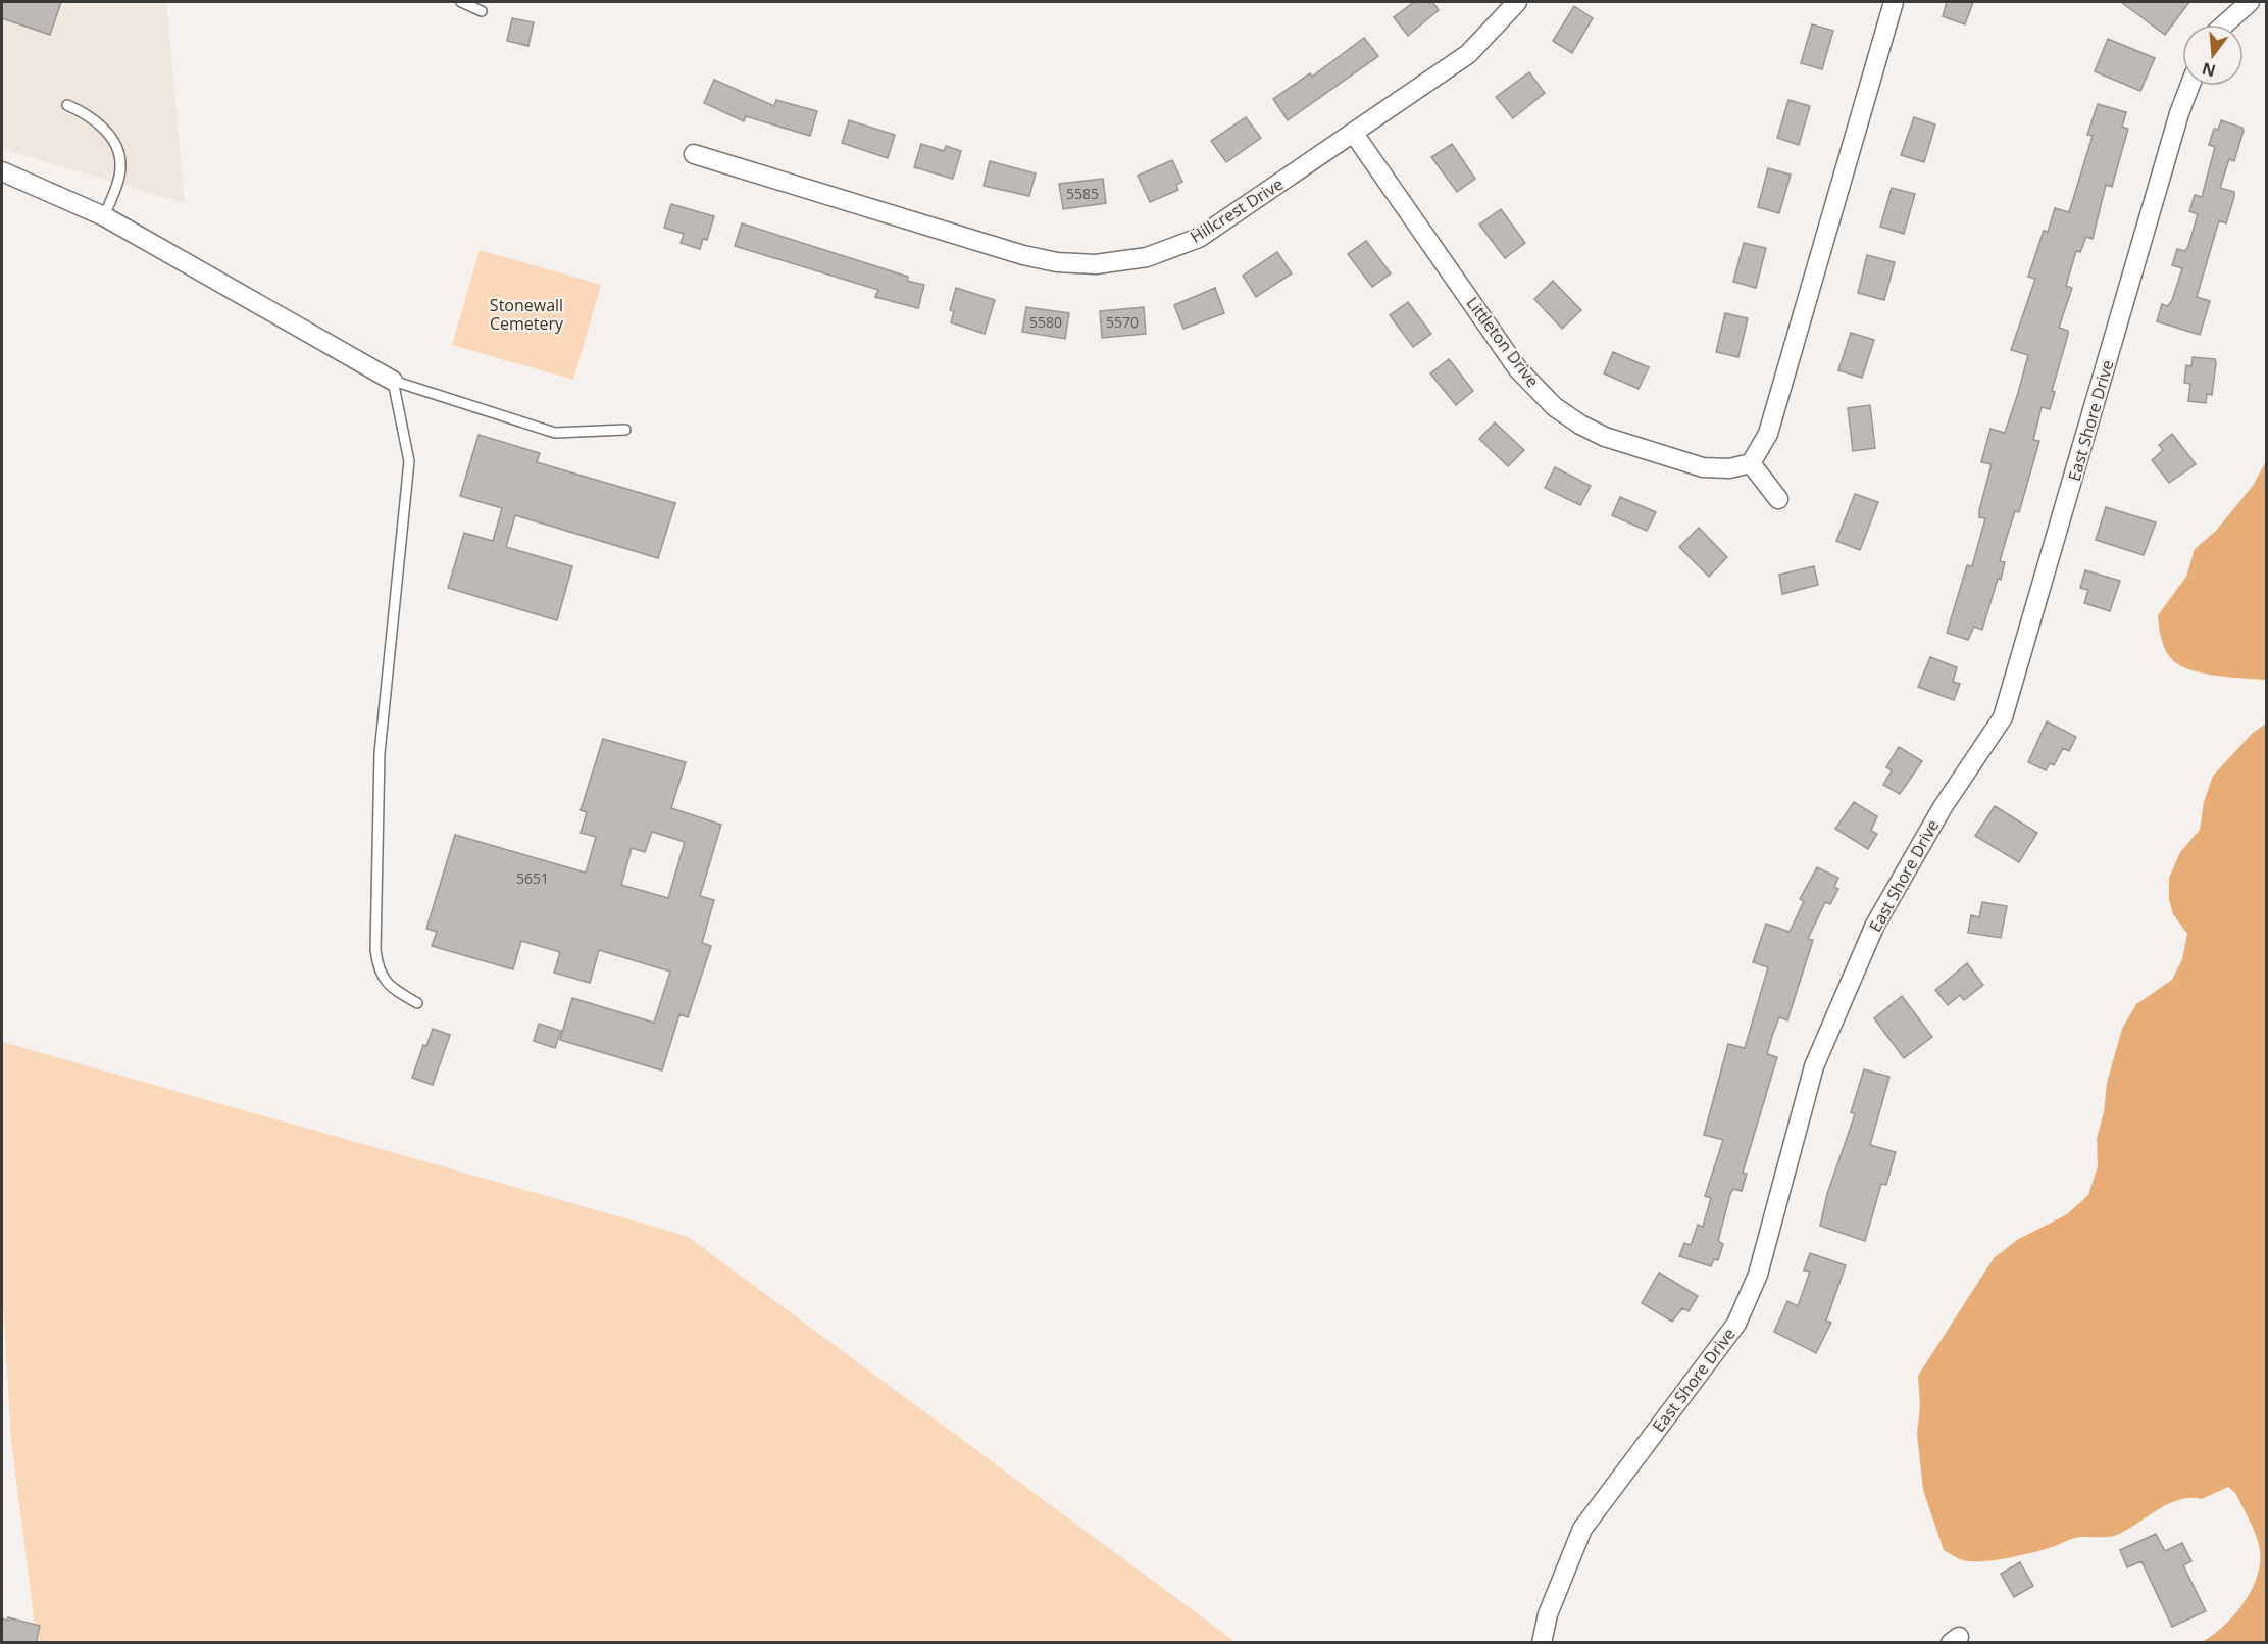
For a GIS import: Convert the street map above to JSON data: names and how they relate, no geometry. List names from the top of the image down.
{
  "streets": {
    "street": ["Hillcrest Drive", "Littleton Drive", "East Shore Drive"]
  },
  "crossings": [
    ["Hillcrest Drive", "Littleton Drive"]
  ],
  "parks": ["Stonewall Cemetery"],
  "house_numbers": [
    "5585",
    "5580",
    "5570",
    "5651"
  ],
  "north": "bottom"
}
